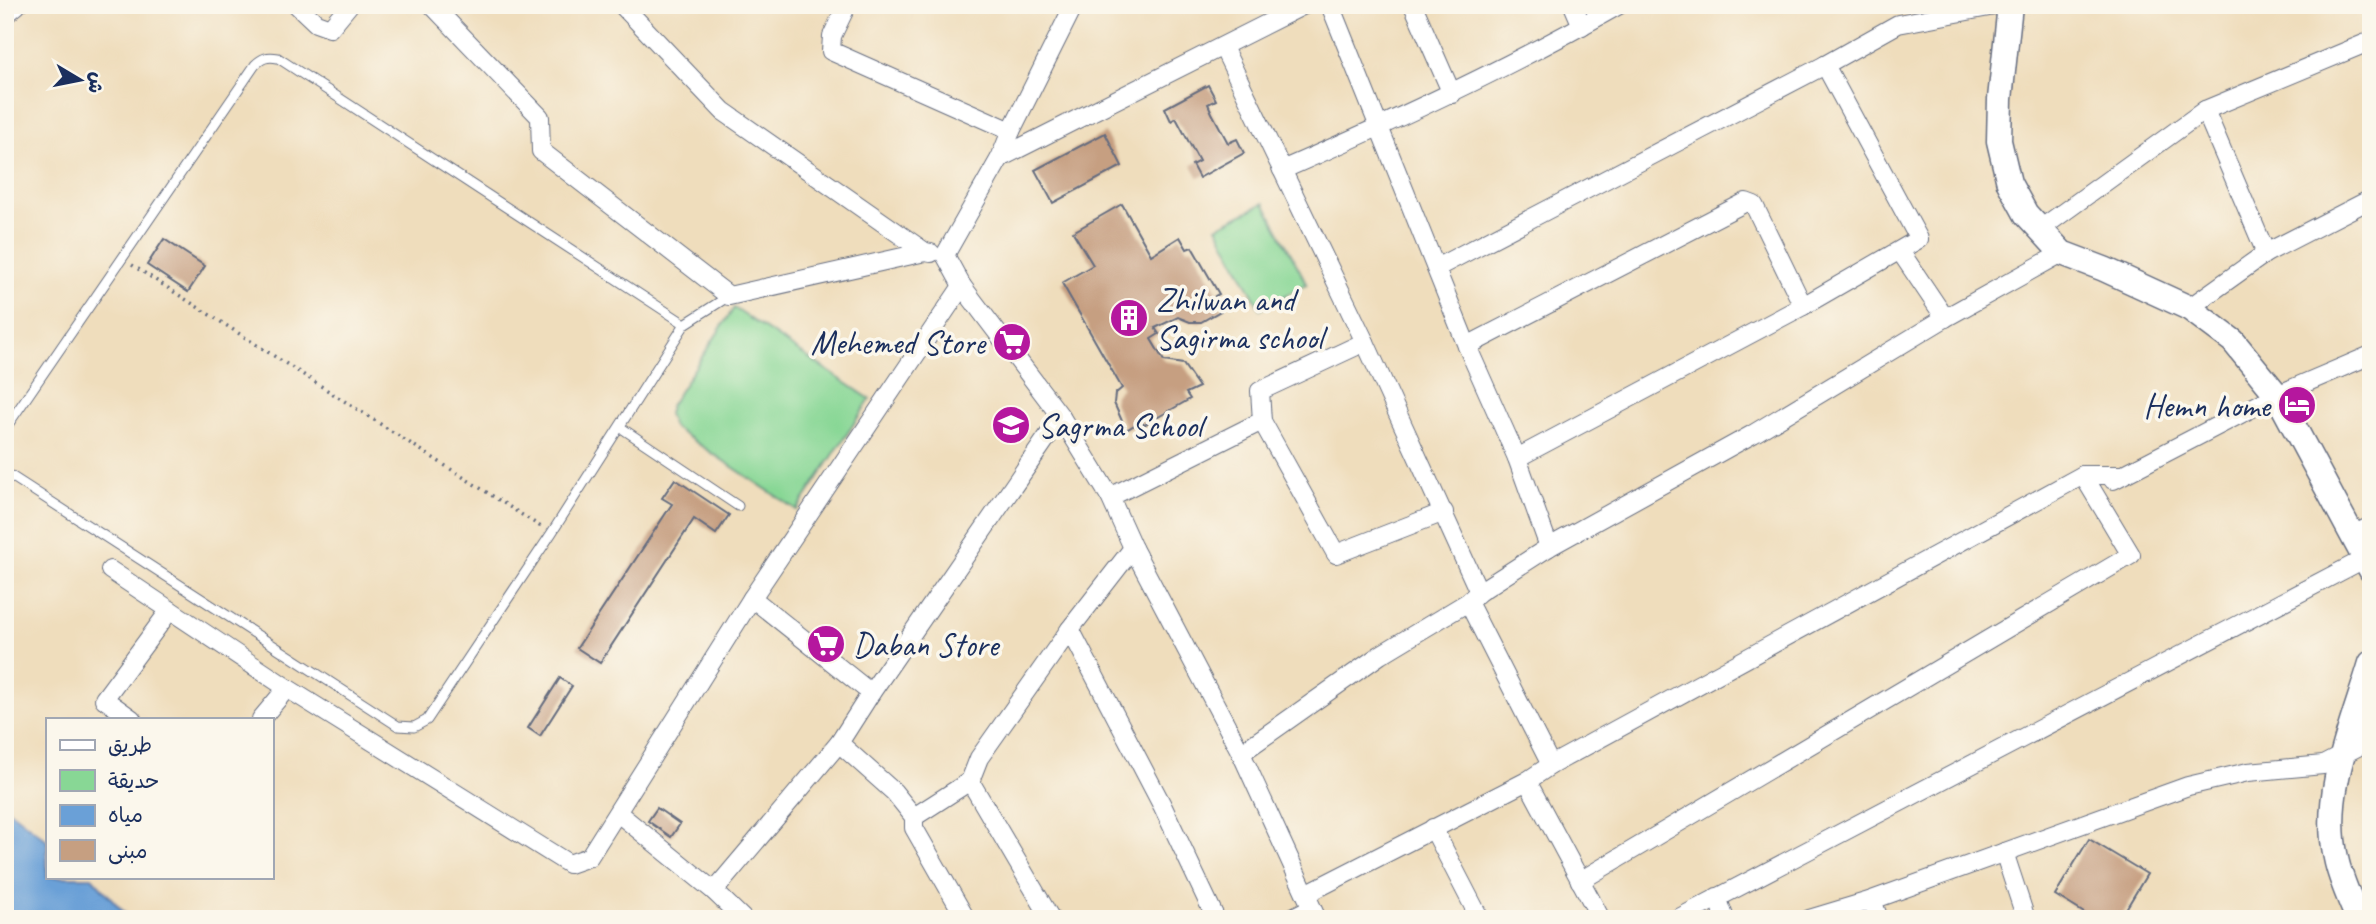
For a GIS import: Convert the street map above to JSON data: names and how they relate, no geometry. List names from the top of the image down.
{
  "places": {
    "building": ["Zhilwan and Sagirma school"],
    "supermarket": ["Mehemed Store", "Daban Store"],
    "hotel": ["Hemn home"],
    "school or university": ["Sagrma School"]
  },
  "legend": [
    "طريق",
    "حديقة",
    "مياه",
    "مبنى"
  ],
  "north": "right"
}
